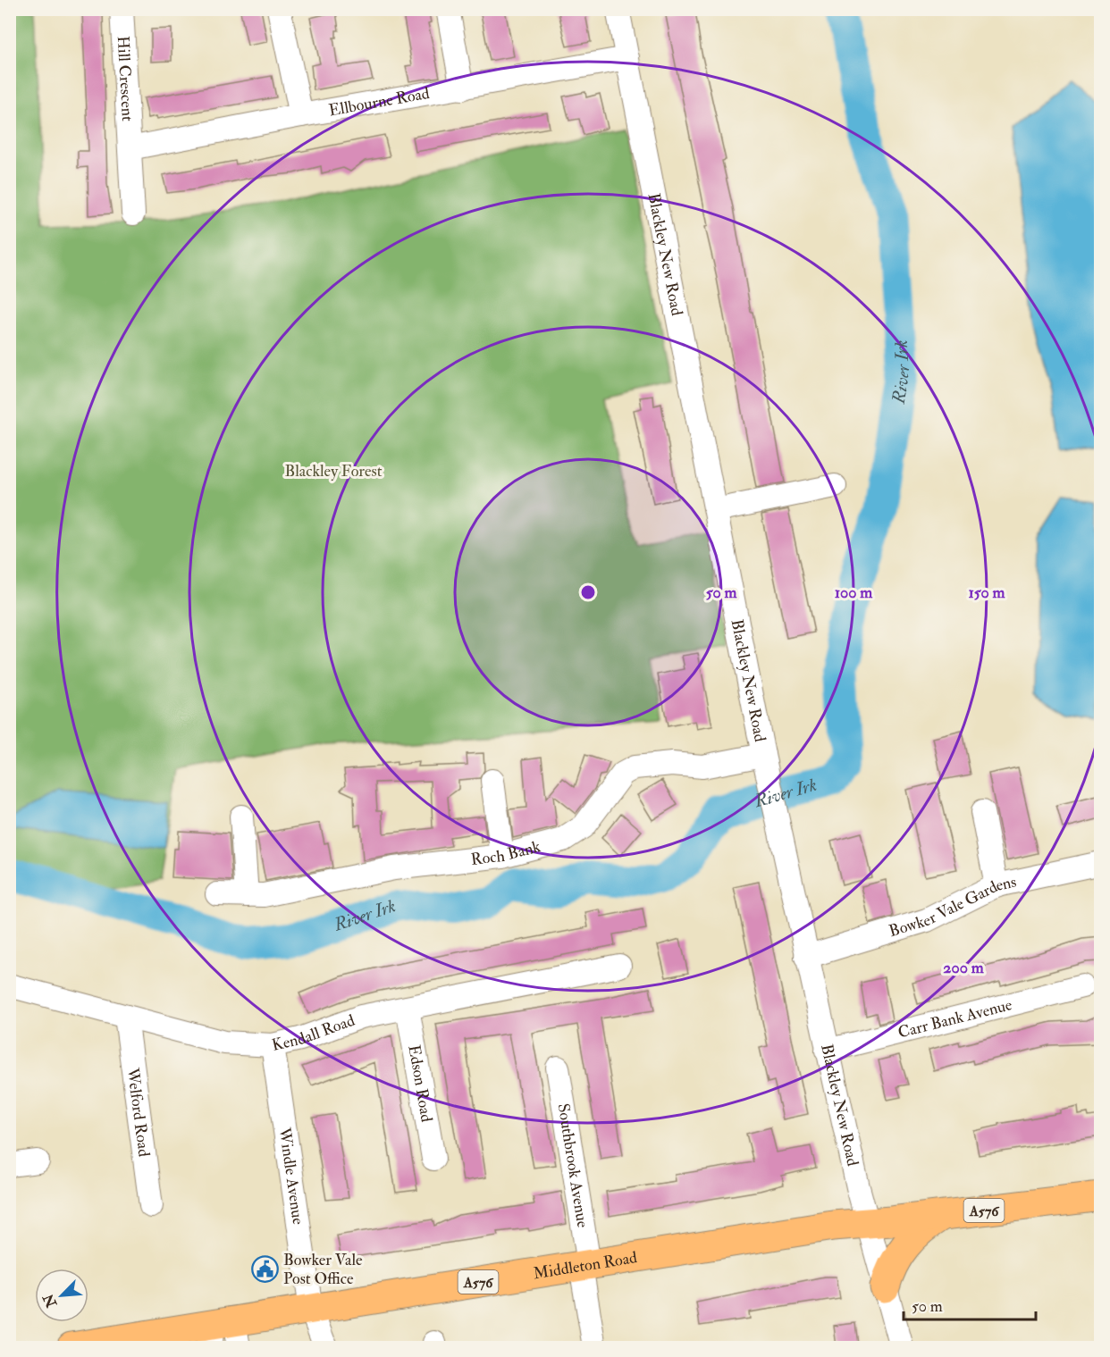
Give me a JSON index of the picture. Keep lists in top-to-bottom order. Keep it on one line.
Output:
{"streets":{"highway":["A576","Middleton Road"],"street":["Hill Crescent","Ellbourne Road","Blackley New Road","Roch Bank","Bowker Vale Gardens","Carr Bank Avenue","Kendall Road","Edson Road","Welford Road","Southbrook Avenue","Windle Avenue"]},"crossings":[["Hill Crescent","Ellbourne Road"],["Ellbourne Road","Blackley New Road"],["Blackley New Road","Roch Bank"],["Blackley New Road","Bowker Vale Gardens"],["Blackley New Road","Carr Bank Avenue"],["Blackley New Road","Middleton Road"],["Kendall Road","Edson Road"],["Kendall Road","Welford Road"],["Kendall Road","Windle Avenue"],["Southbrook Avenue","Middleton Road"],["Windle Avenue","Middleton Road"]],"water":["River Irk"],"parks":["Blackley Forest"],"places":{"public building":["Bowker Vale Post Office"]},"scale_bar":"50 m","north":"bottom left","rings":["50 m","100 m","150 m","200 m"]}
